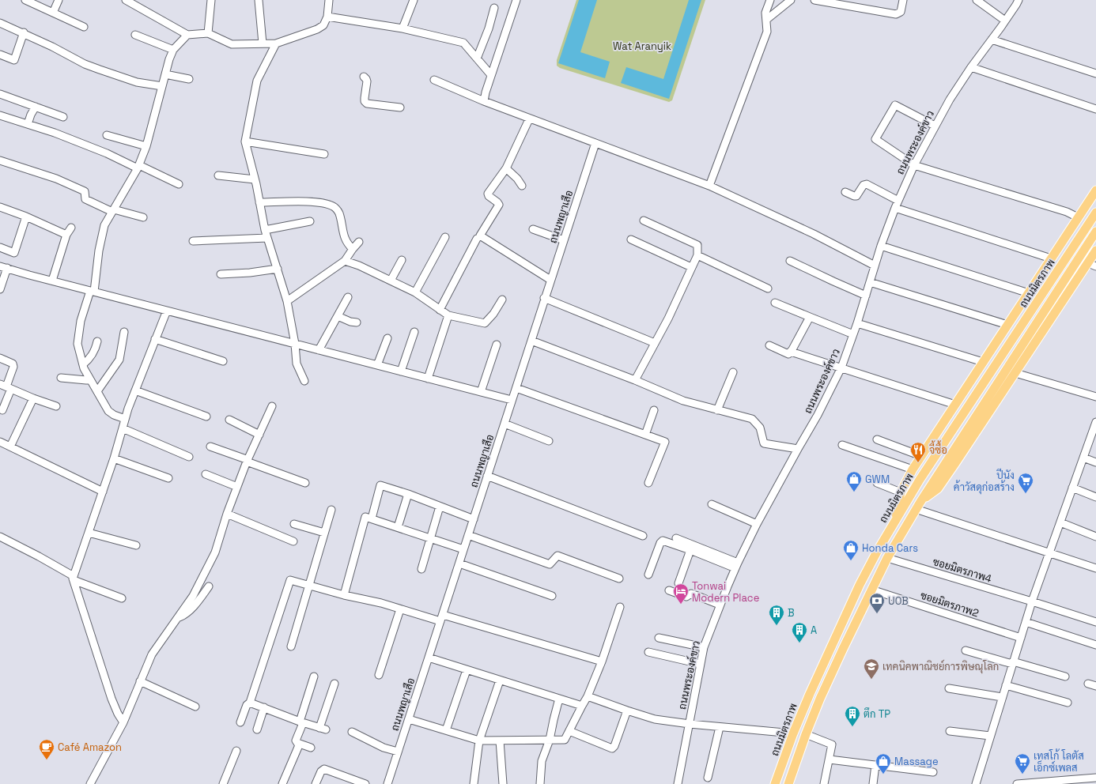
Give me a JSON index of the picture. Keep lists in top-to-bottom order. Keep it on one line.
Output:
{"streets":{"main road":["ถนนมิตรภาพ"],"street":["ถนนพระองค์ขาว","ถนนพญาเสือ","ซอยมิตรภาพ4","ซอยมิตรภาพ2"]},"crossings":[["ถนนมิตรภาพ","ซอยมิตรภาพ4"],["ถนนมิตรภาพ","ซอยมิตรภาพ2"]],"parks":["Wat Aranyik"],"places":{"restaurant":["จี้ซื้อ"],"shop":["GWM","Honda Cars","Massage"],"supermarket":["ปีนัง ค้าวัสดุก่อสร้าง","เทสโก้ โลตัส เอ็กซ์เพลส"],"hotel":["Tonwai Modern Place"],"bank":["UOB"],"building":["B","A","ตึก TP"],"school or university":["เทคนิคพาณิชย์การพิษณุโลก"],"cafe":["Café Amazon"]}}
